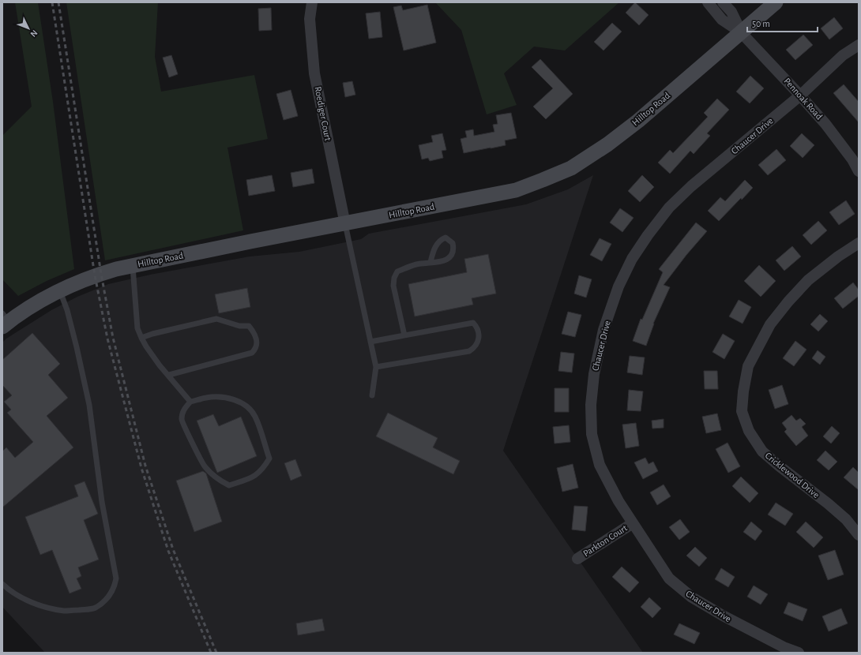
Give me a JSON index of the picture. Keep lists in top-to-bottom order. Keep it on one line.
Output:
{"streets":{"main road":["Hilltop Road"],"street":["Pennoak Road","Roediger Court","Chaucer Drive","Cricklewood Drive","Parkton Court"]},"crossings":[["Pennoak Road","Hilltop Road"],["Pennoak Road","Chaucer Drive"],["Hilltop Road","Roediger Court"],["Chaucer Drive","Parkton Court"]],"scale_bar":"50 m","north":"bottom right"}
